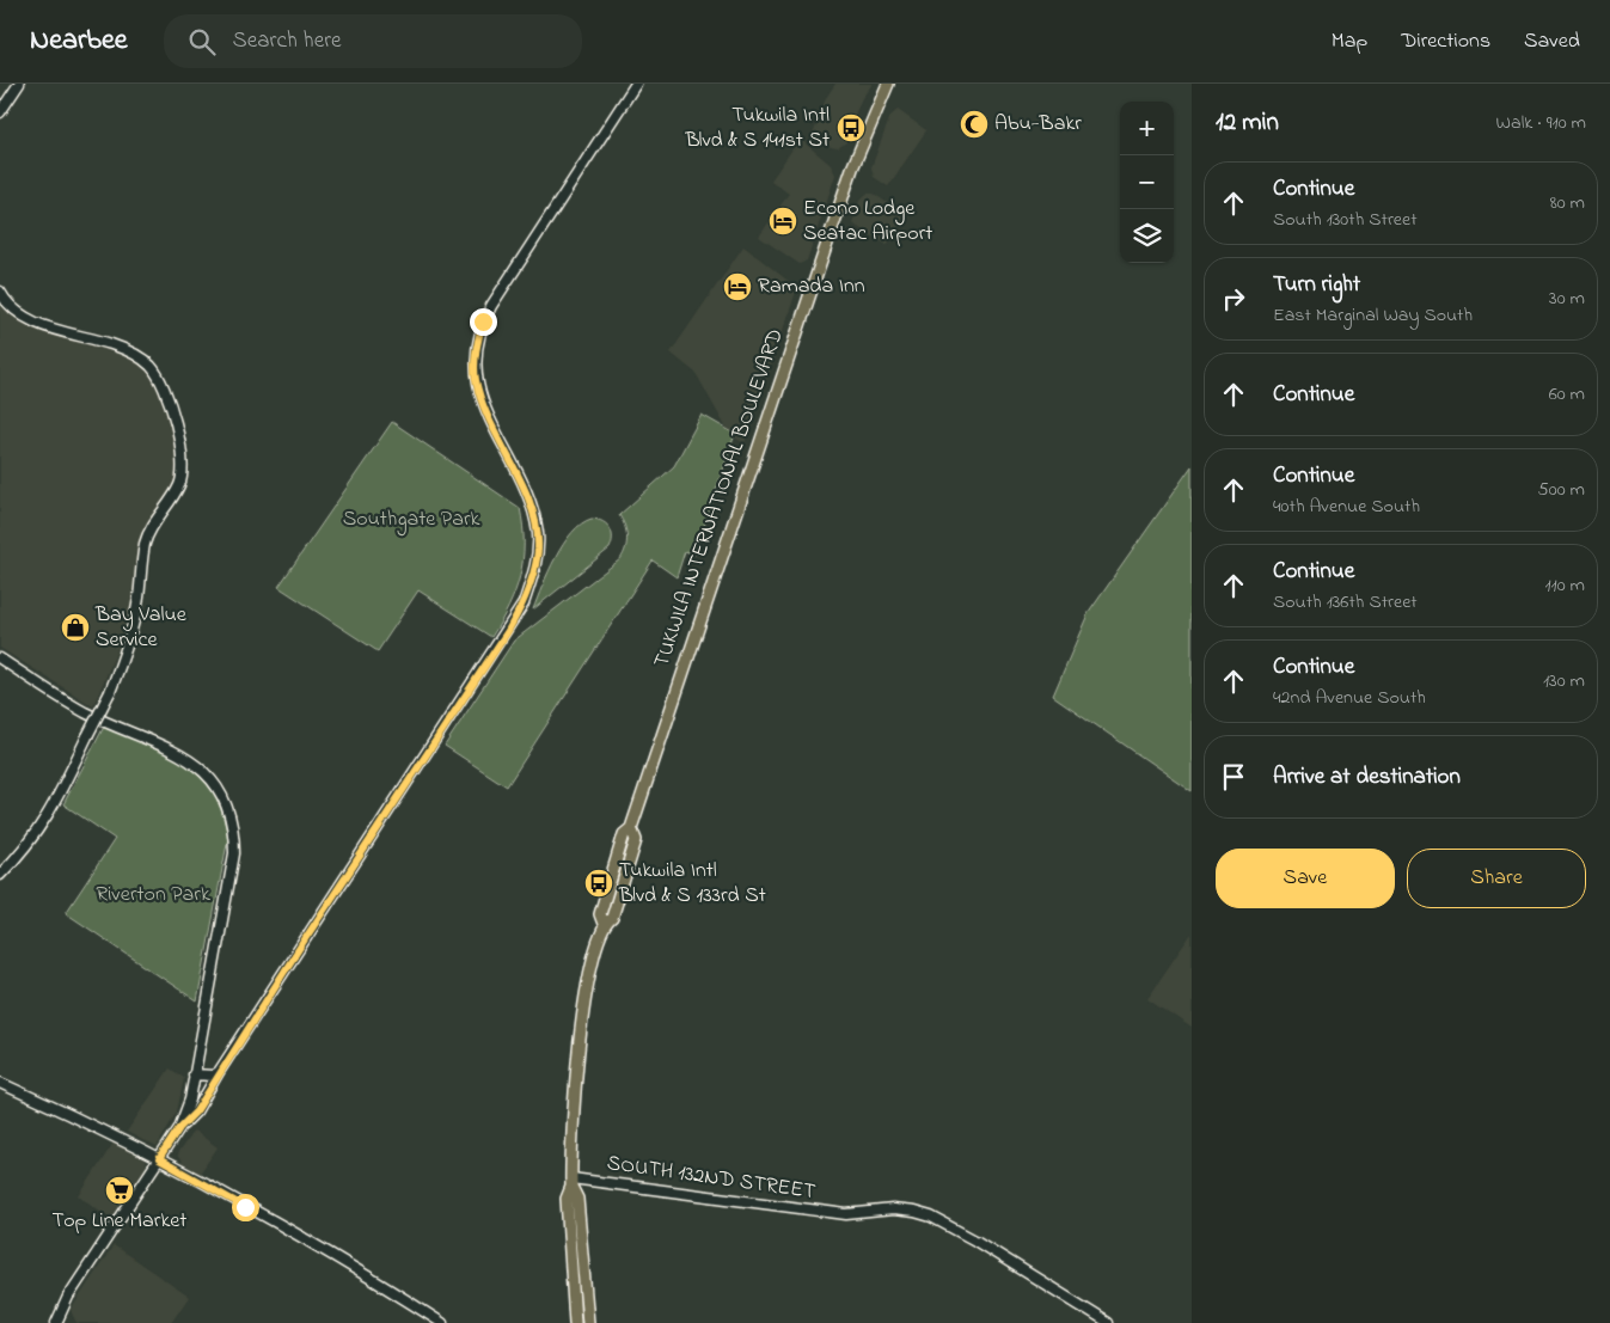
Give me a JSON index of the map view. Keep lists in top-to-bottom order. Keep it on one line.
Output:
{"streets":{"main road":["TUKWILA INTERNATIONAL BOULEVARD"],"street":["SOUTH 132ND STREET"]},"crossings":[["TUKWILA INTERNATIONAL BOULEVARD","SOUTH 132ND STREET"]],"parks":["Southgate Park","Riverton Park"],"places":{"mosque":["Abu-Bakr"],"bus stop":["Tukwila Intl Blvd & S 141st St","Tukwila Intl Blvd & S 133rd St"],"hotel":["Econo Lodge Seatac Airport","Ramada Inn"],"shop":["Bay Value Service"],"supermarket":["Top Line Market"]},"page":{"header":"Nearbee","search":"Search here","nav":["Map","Directions","Saved"],"heading":["12 min","Walk · 910 m"],"map_buttons":["+","−"],"list":[["Continue","South 130th Street","80 m"],["Turn right","East Marginal Way South","30 m"],["Continue","60 m"],["Continue","40th Avenue South","500 m"],["Continue","South 136th Street","110 m"],["Continue","42nd Avenue South","130 m"],"Arrive at destination"],"buttons":["Save","Share"]}}
